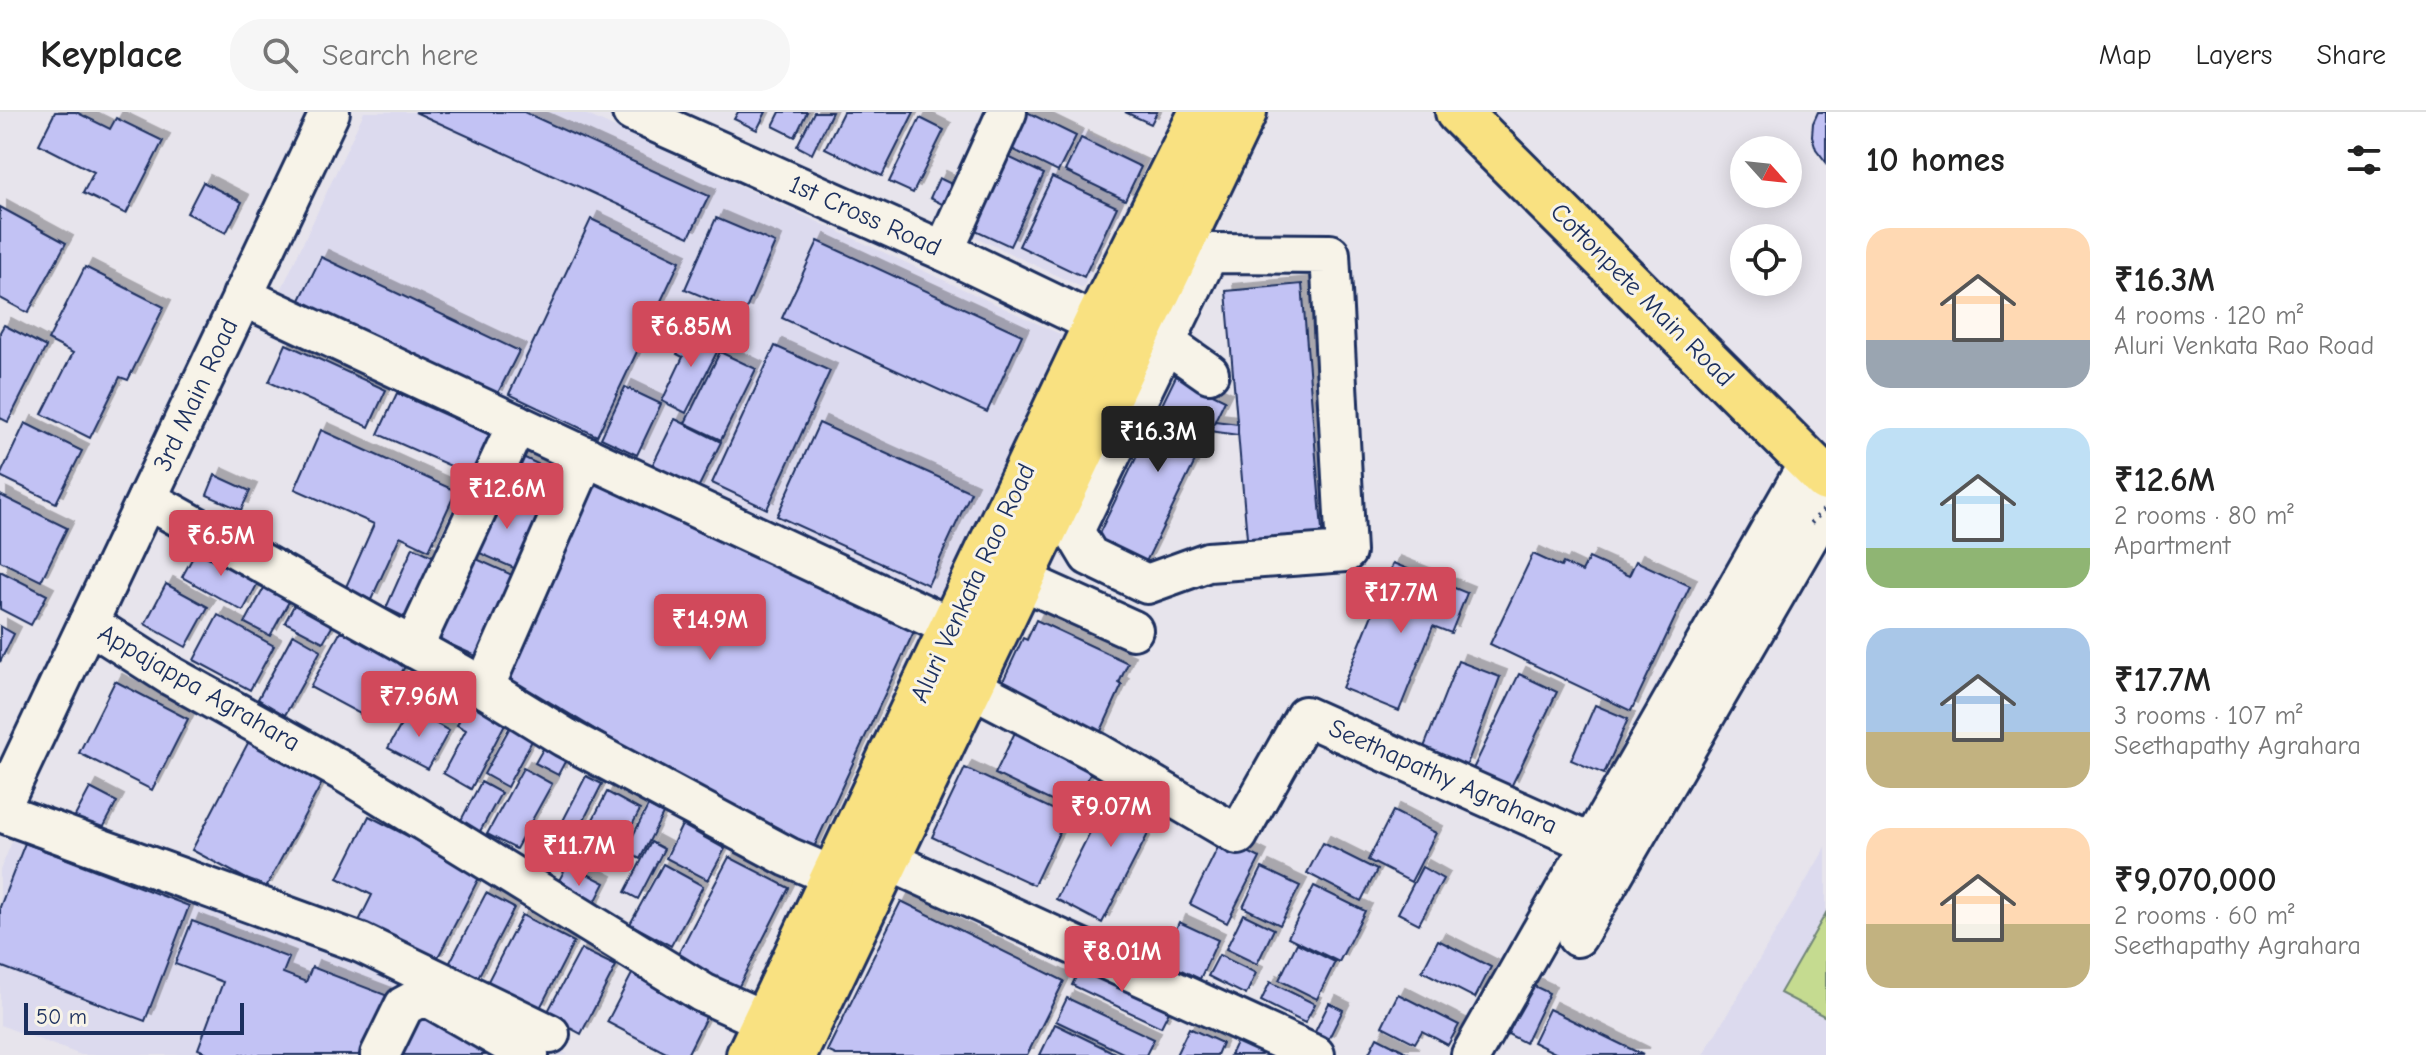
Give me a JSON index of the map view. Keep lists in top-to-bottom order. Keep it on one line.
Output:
{"streets":{"main road":["Cottonpete Main Road","Aluri Venkata Rao Road"],"street":["1st Cross Road","3rd Main Road","Appajappa Agrahara","Seethapathy Agrahara"]},"crossings":[["1st Cross Road","Aluri Venkata Rao Road"],["3rd Main Road","Appajappa Agrahara"],["Aluri Venkata Rao Road","Appajappa Agrahara"],["Aluri Venkata Rao Road","Seethapathy Agrahara"]],"scale_bar":"50 m","north":"bottom right","page":{"header":"Keyplace","search":"Search here","nav":["Map","Layers","Share"],"heading":"10 homes","list":[{"name":"₹16.3M","note":"4 rooms · 120 m² · Aluri Venkata Rao Road"},{"name":"₹12.6M","note":"2 rooms · 80 m² · Apartment"},{"name":"₹17.7M","note":"3 rooms · 107 m² · Seethapathy Agrahara"},{"name":"₹9,070,000","note":"2 rooms · 60 m² · Seethapathy Agrahara"}],"price":["₹6.85M","₹16.3M","₹12.6M","₹6.5M","₹17.7M","₹14.9M","₹7.96M","₹9.07M","₹11.7M","₹8.01M"],"scale":"50 m"}}
